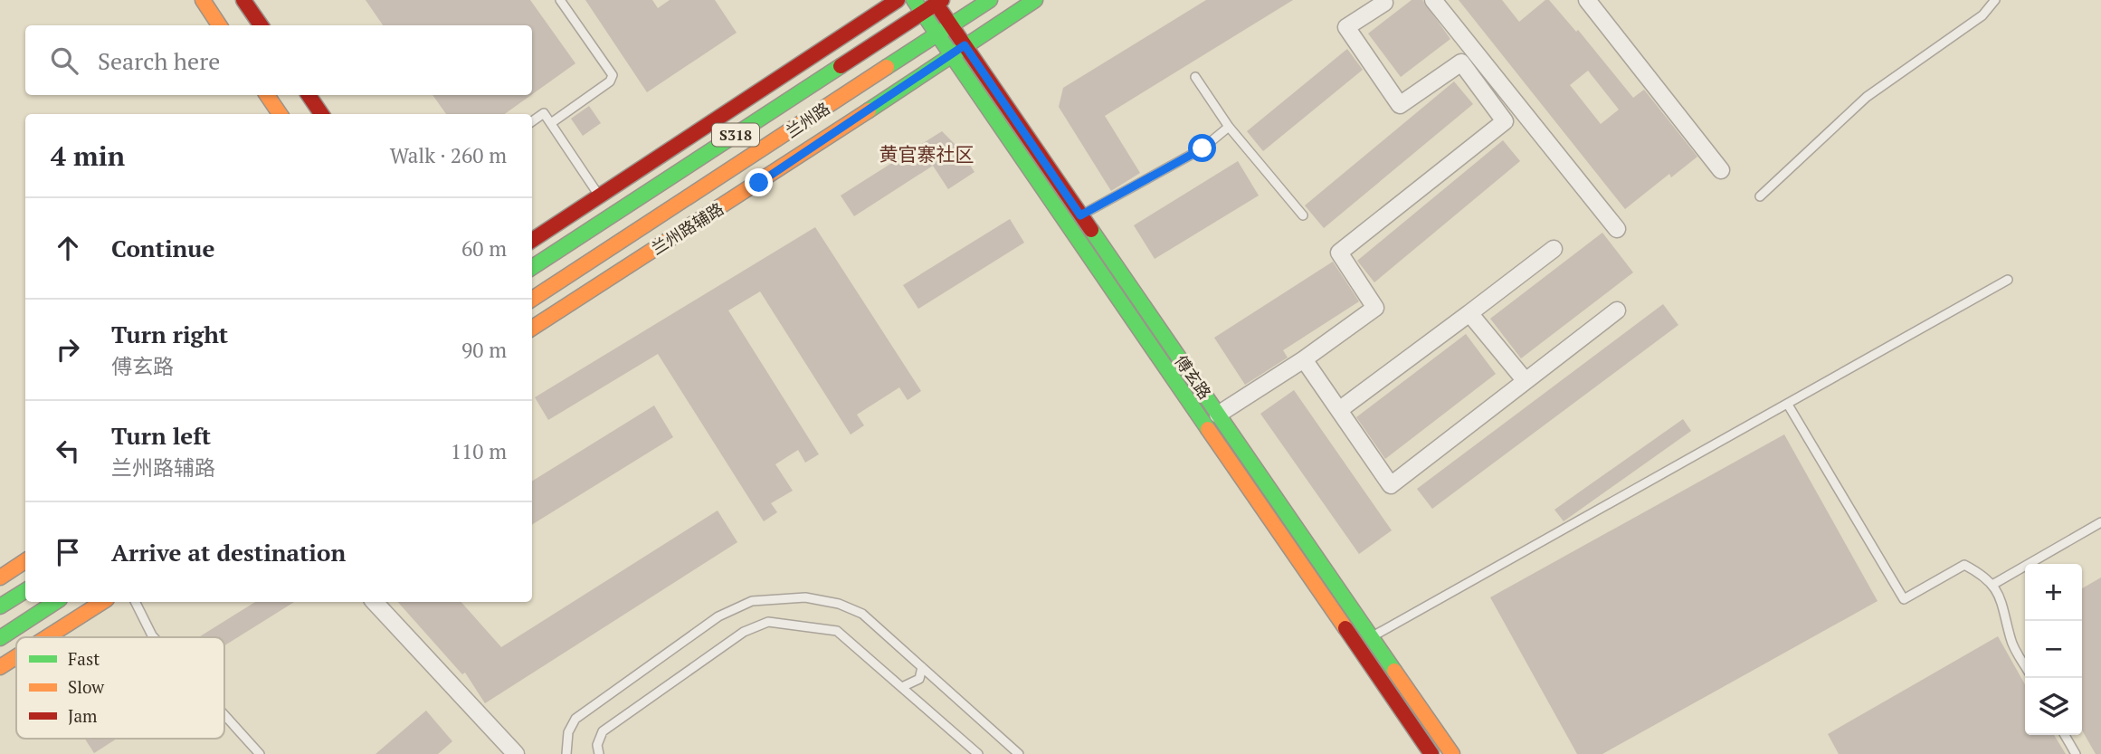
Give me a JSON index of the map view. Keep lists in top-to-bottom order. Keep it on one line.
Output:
{"streets":{"street":["兰州路","S318","兰州路辅路","傅玄路"]},"crossings":[["兰州路","傅玄路"],["兰州路辅路","傅玄路"]],"districts":["黄官寨社区"],"legend":["Fast","Slow","Jam"],"page":{"search":"Search here","heading":["4 min","Walk · 260 m"],"list":[["Continue","60 m"],["Turn right","傅玄路","90 m"],["Turn left","兰州路辅路","110 m"],"Arrive at destination"],"map_buttons":["+","−"]}}
